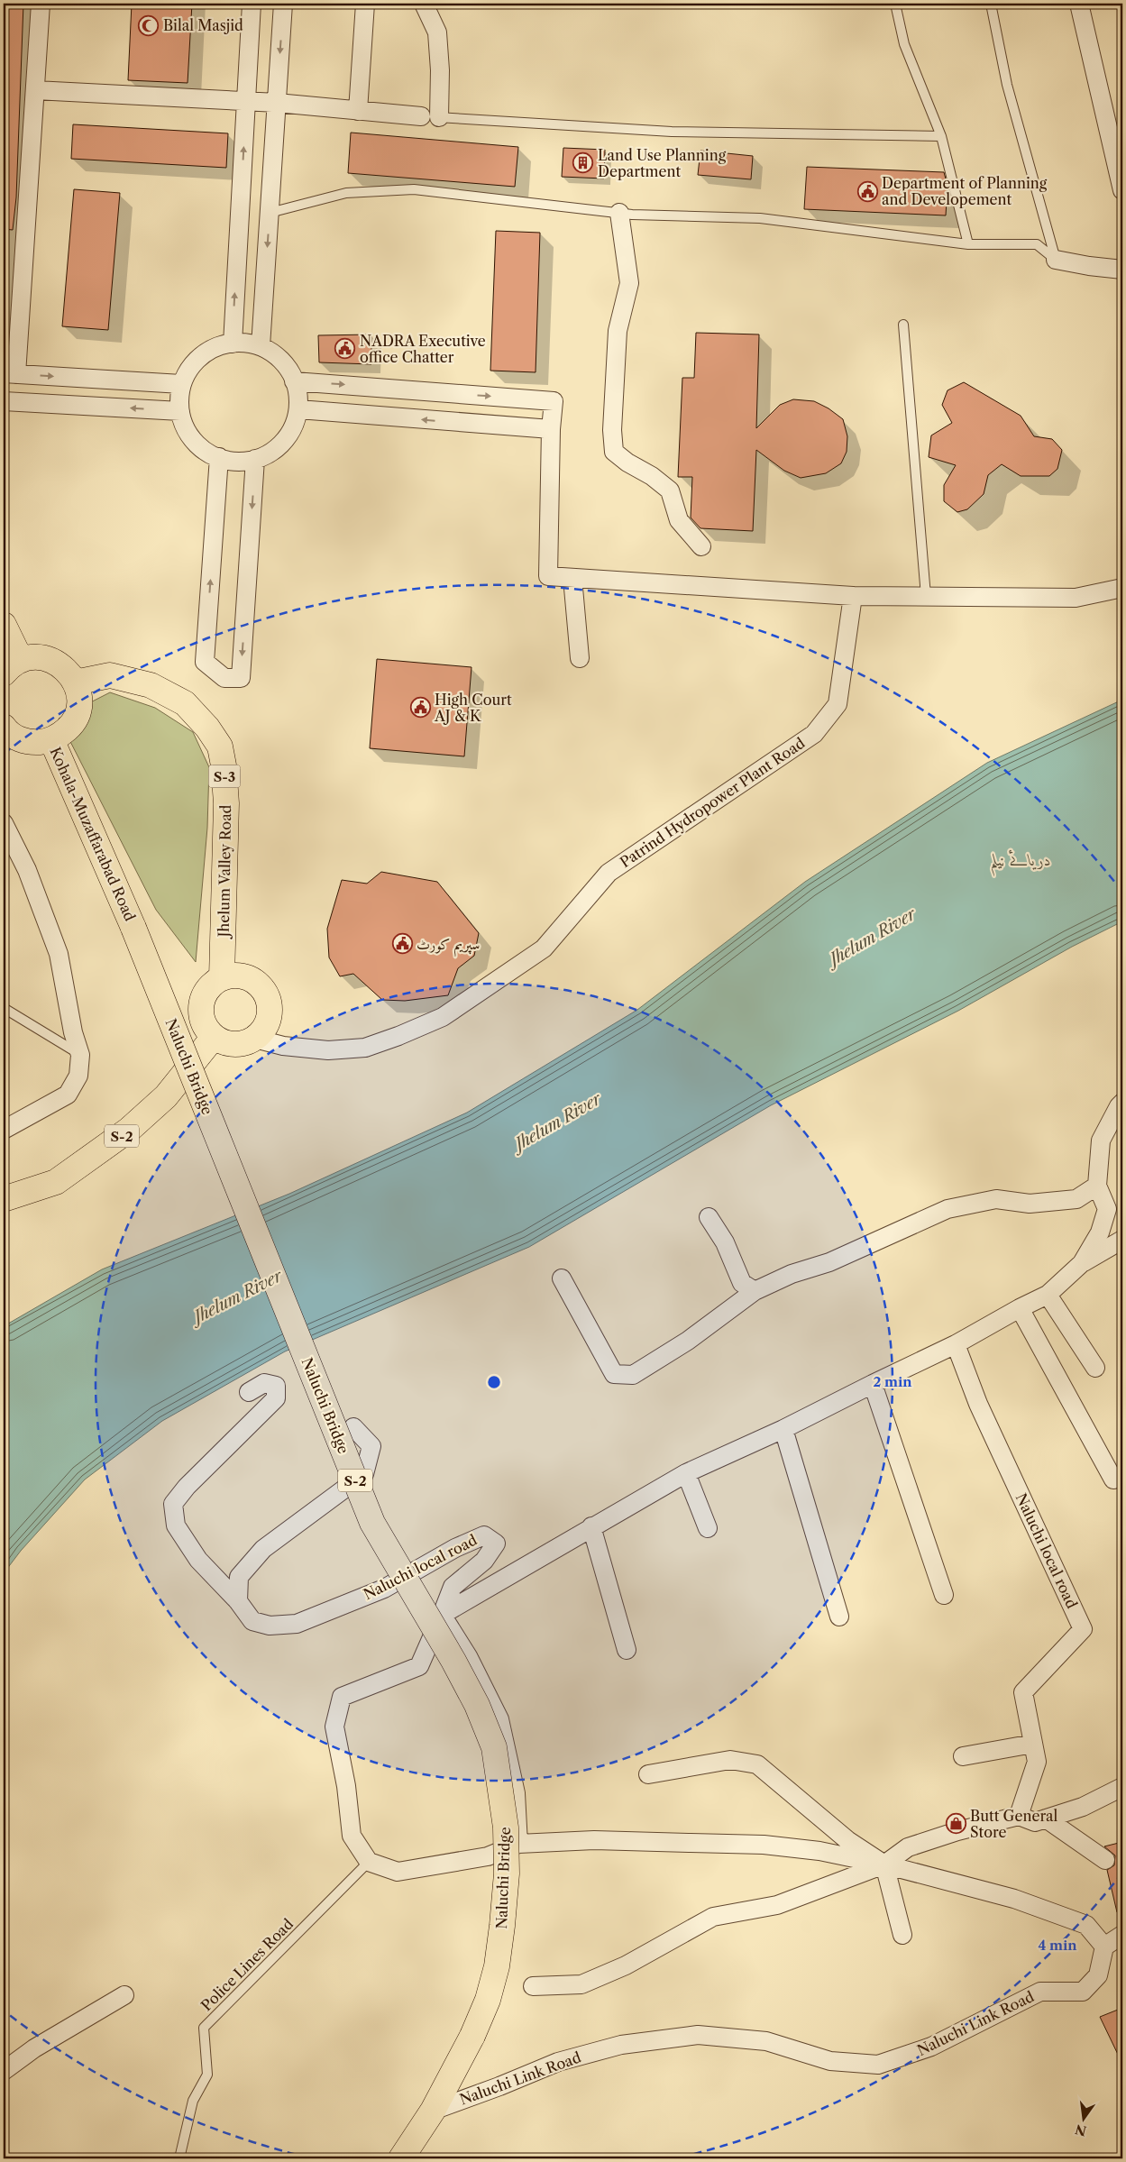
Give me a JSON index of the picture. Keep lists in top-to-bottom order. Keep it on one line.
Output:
{"streets":{"highway":["S-3","Kohala-Muzaffarabad Road","Jhelum Valley Road","Naluchi Bridge","S-2"],"street":["Patrind Hydropower Plant Road","Naluchi local road","Naluchi Link Road"],"lane":["Police Lines Road"]},"crossings":[["Patrind Hydropower Plant Road","Jhelum Valley Road"],["Patrind Hydropower Plant Road","S-2"],["Kohala-Muzaffarabad Road","Naluchi Bridge"],["Jhelum Valley Road","S-2"],["Naluchi Bridge","Naluchi Link Road"]],"water":["دریائے نیلم","Jhelum River"],"places":{"mosque":["Bilal Masjid"],"building":["Land Use Planning Department"],"public building":["Department of Planning and Developement","NADRA Executive office Chatter","High Court AJ & K","سپریم کورٹ"],"shop":["Butt General Store"]},"north":"bottom","rings":["2 min","4 min"]}
